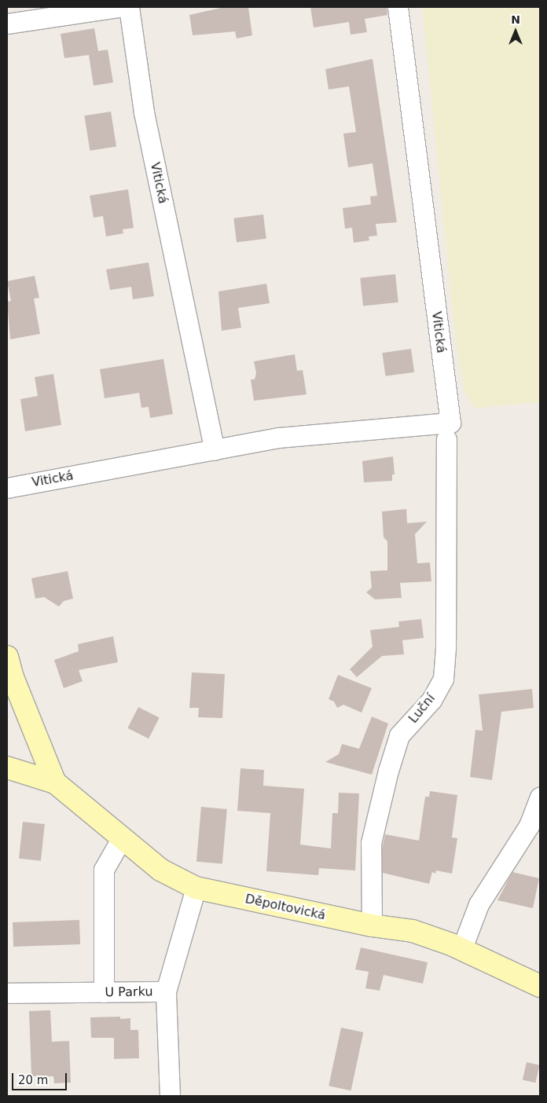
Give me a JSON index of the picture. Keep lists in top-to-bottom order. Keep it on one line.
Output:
{"streets":{"street":["Vitická","Luční","Děpoltovická","U Parku"]},"crossings":[["Luční","Děpoltovická"],["Děpoltovická","U Parku"]],"scale_bar":"20 m","north":"top"}
